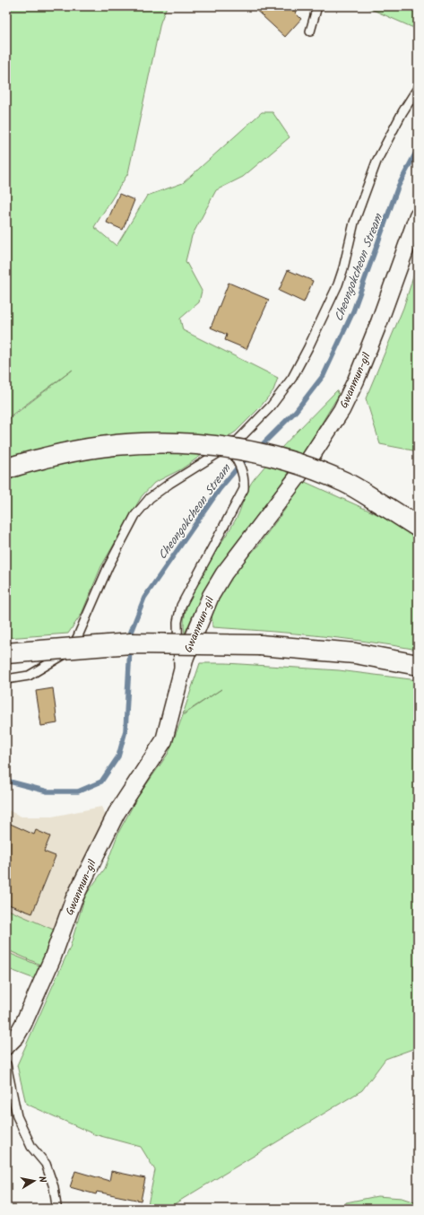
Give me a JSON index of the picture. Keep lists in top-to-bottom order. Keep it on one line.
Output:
{"streets":{"street":["Gwanmun-gil"]},"water":["Cheongokcheon Stream"],"north":"right"}
